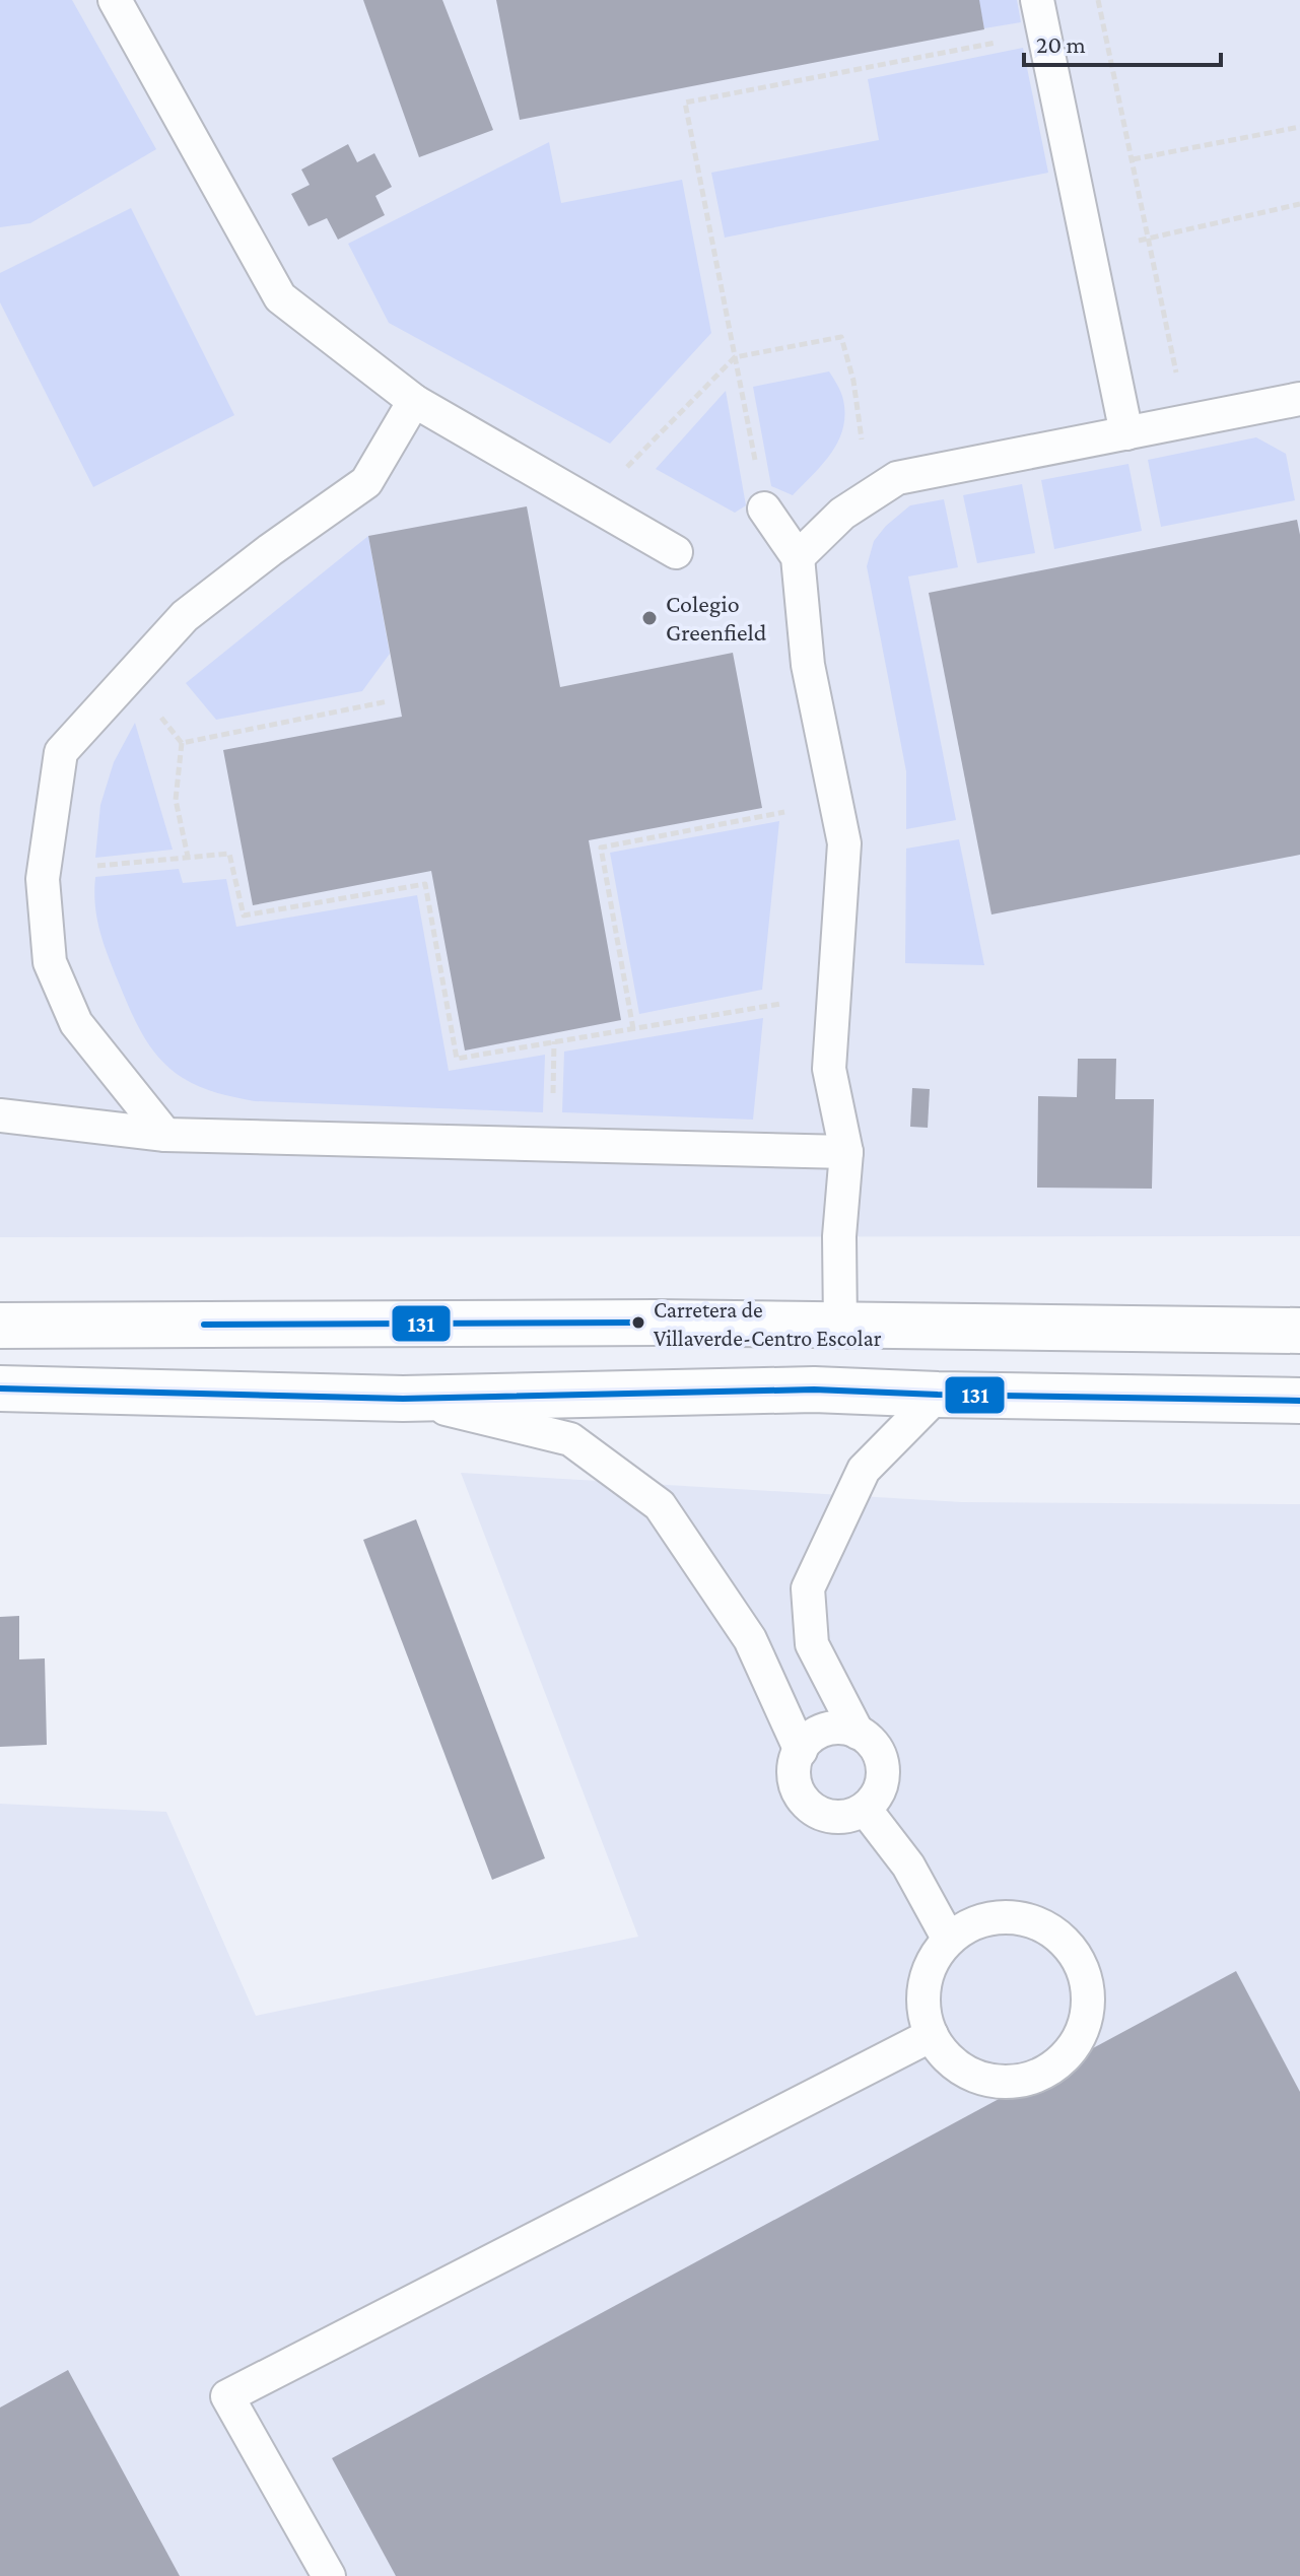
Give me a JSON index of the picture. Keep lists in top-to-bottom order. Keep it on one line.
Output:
{"places":["Colegio Greenfield","Carretera de Villaverde-Centro Escolar"],"lines":["transit line 131"],"scale_bar":"20 m"}
